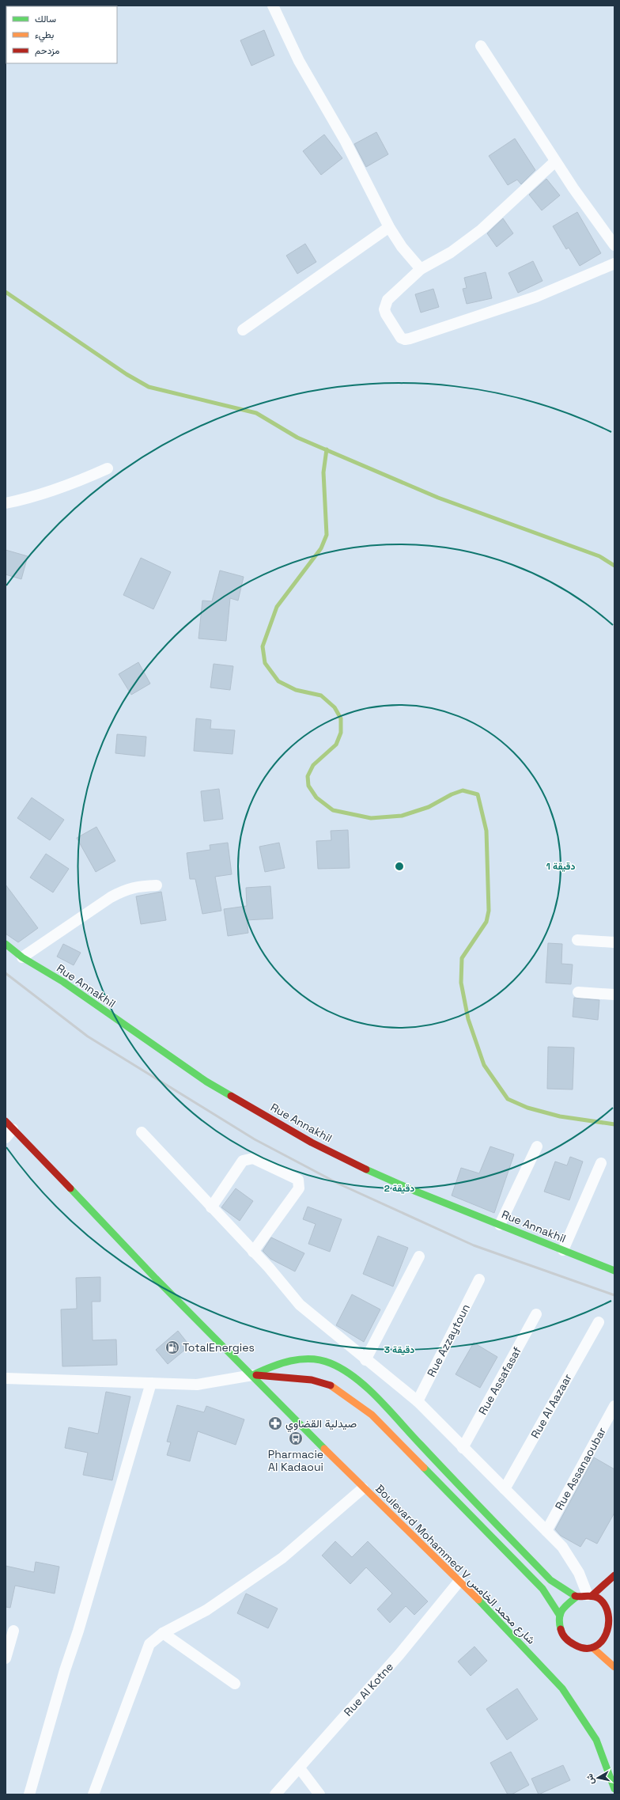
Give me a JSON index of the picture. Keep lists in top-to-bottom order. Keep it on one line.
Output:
{"streets":{"main road":["Rue Annakhil","Boulevard Mohammed V شارع محمد الخامس"],"street":["Rue Azzaytoun","Rue Assafasaf","Rue Al Aazaar","Rue Assanaoubar","Rue Al Kotne"]},"crossings":[["Boulevard Mohammed V شارع محمد الخامس","Rue Al Kotne"]],"places":{"fuel station":["TotalEnergies"],"pharmacy":["صيدلية القضاوي"],"bus stop":["Pharmacie Al Kadaoui"]},"legend":["سالك","بطيء","مزدحم"],"north":"left","rings":["1 دقيقة","2 دقيقة","3 دقيقة"]}
